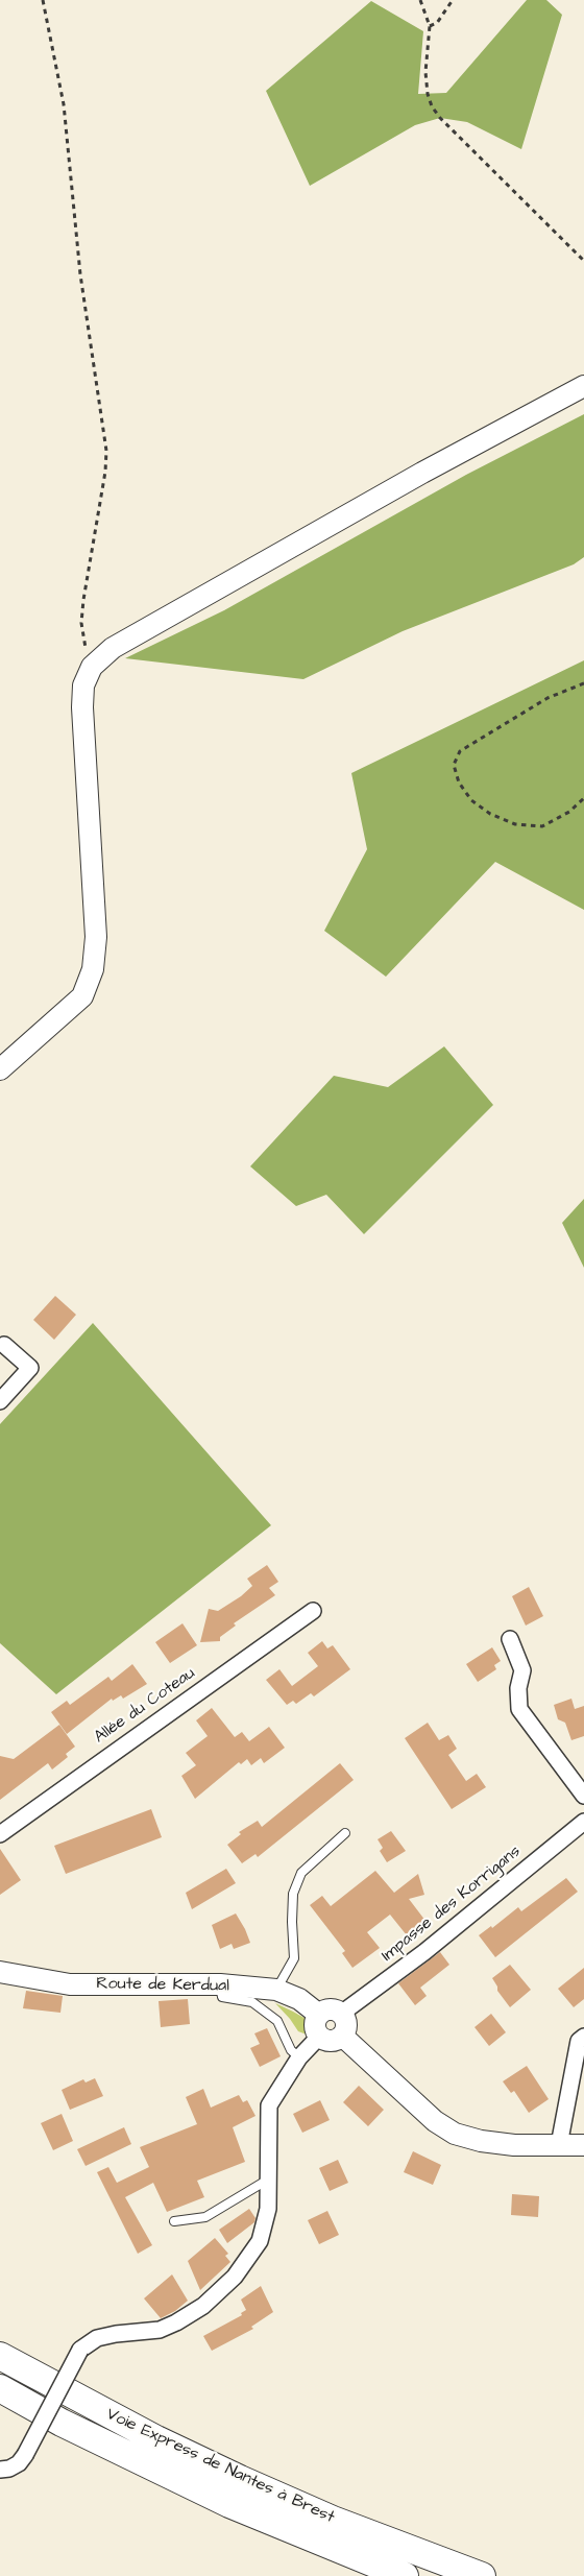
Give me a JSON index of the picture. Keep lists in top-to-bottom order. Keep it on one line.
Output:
{"streets":{"highway":["Voie Express de Nantes à Brest"],"street":["Allée du Coteau","Impasse des Korrigans","Route de Kerdual"]},"crossings":[["Impasse des Korrigans","Route de Kerdual"]]}
